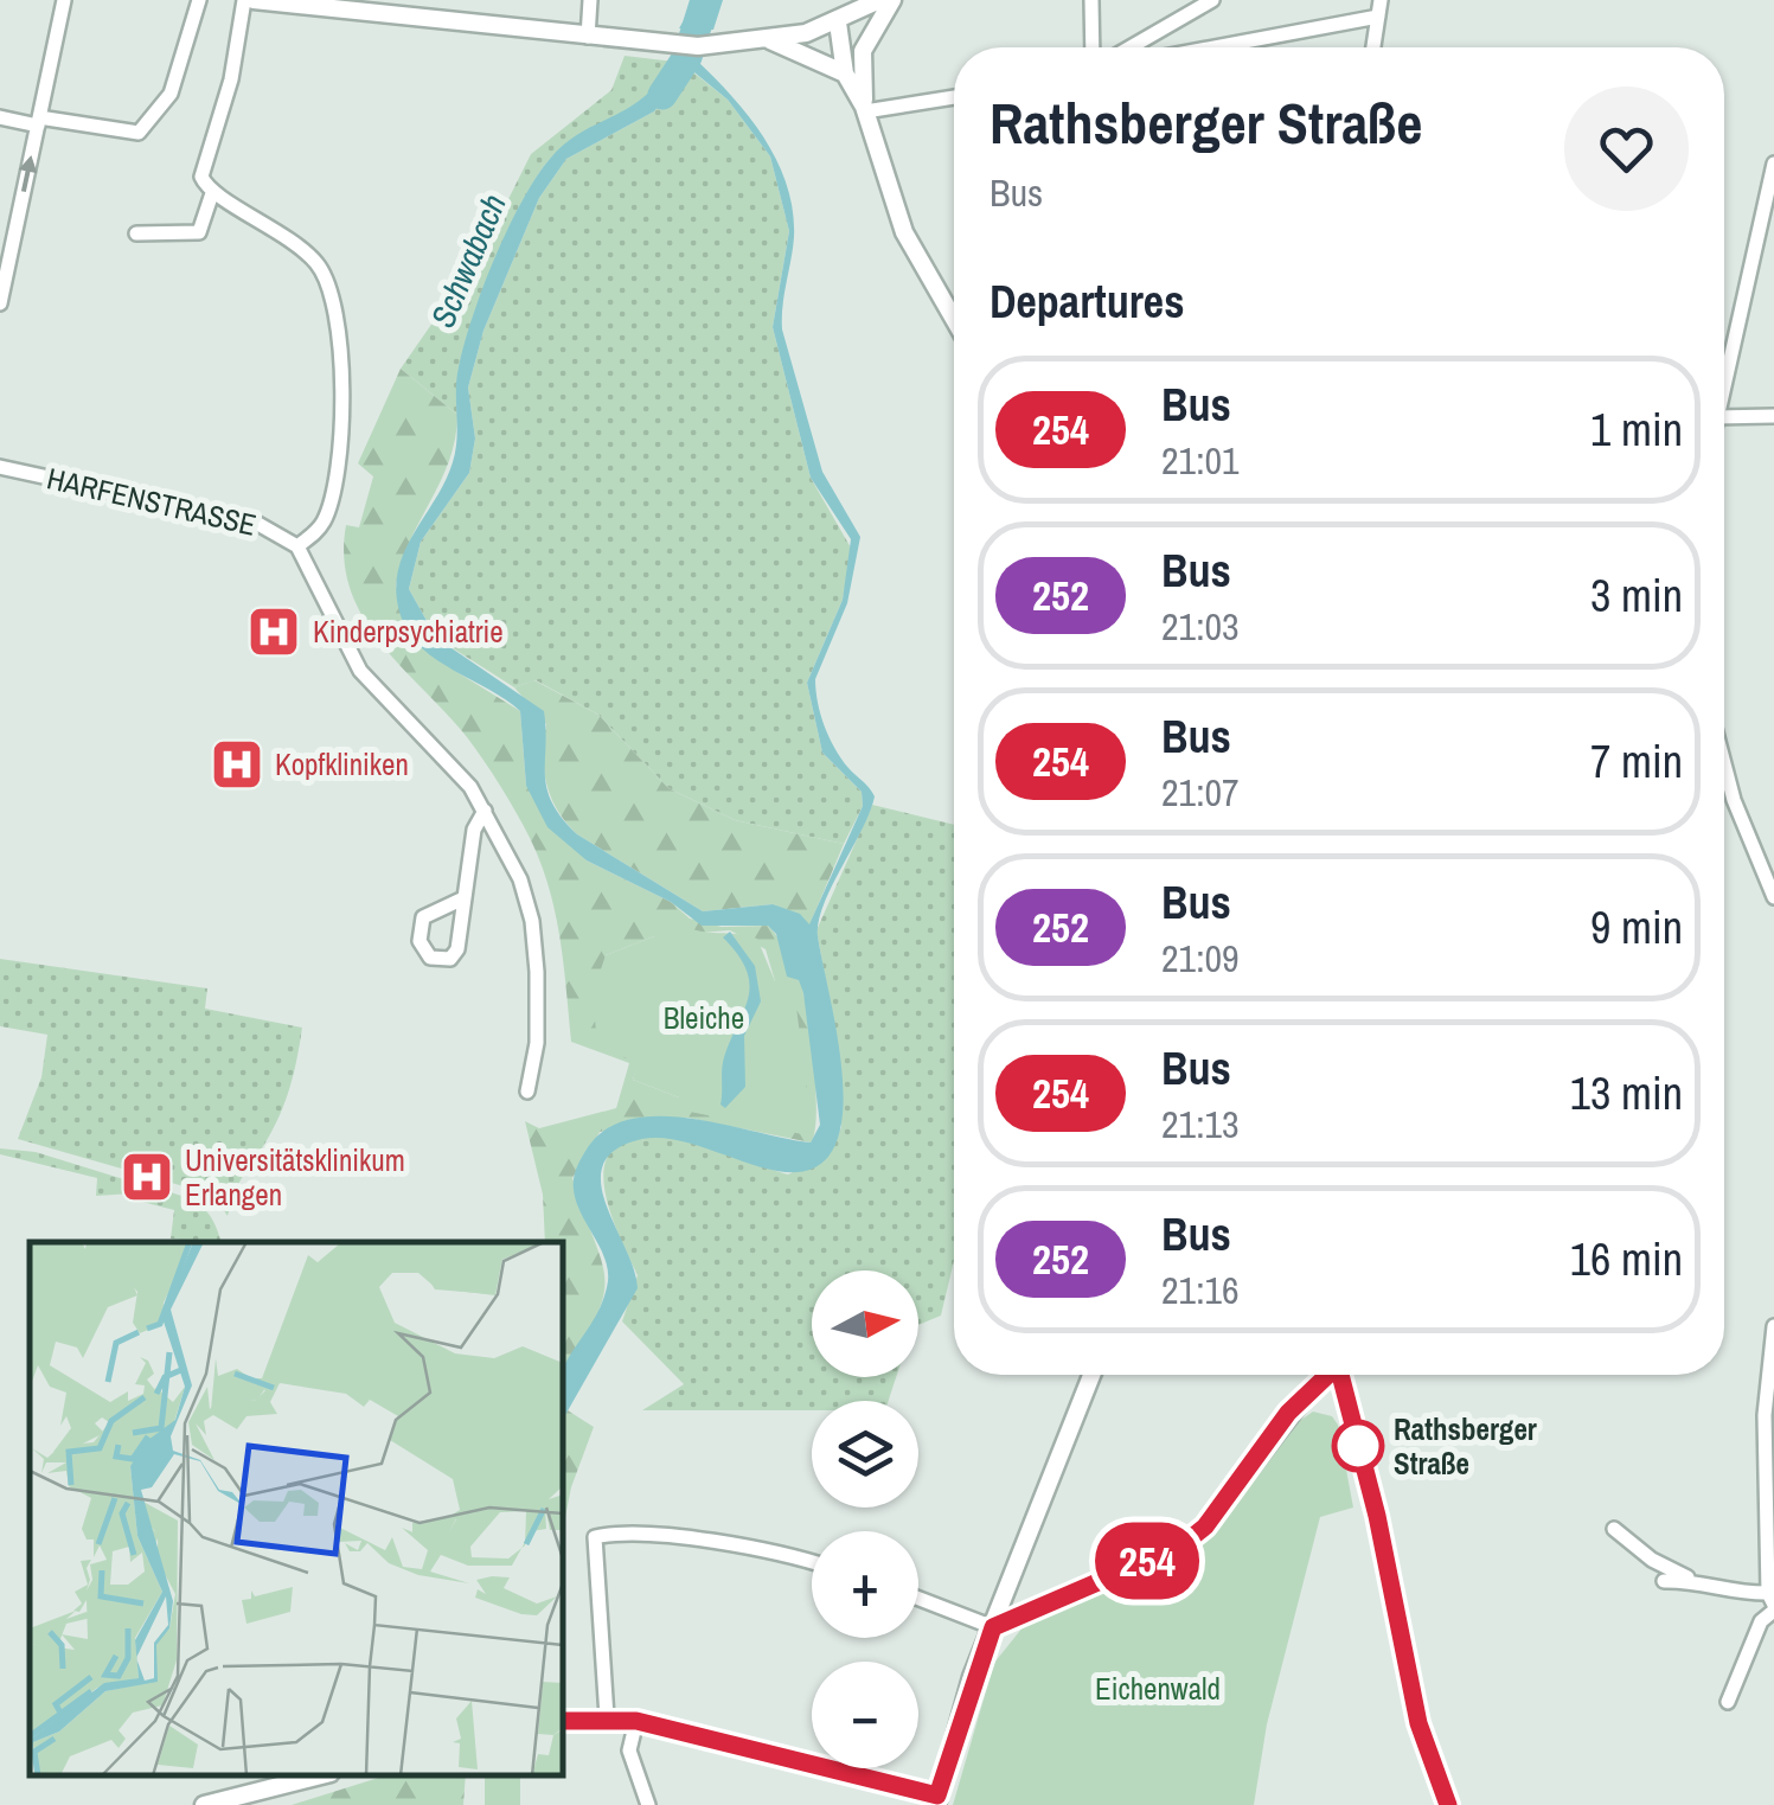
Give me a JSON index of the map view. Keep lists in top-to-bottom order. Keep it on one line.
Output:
{"streets":{"street":["HARFENSTRASSE"]},"water":["Schwabach"],"parks":["Bleiche","Eichenwald"],"places":{"hospital":["Kinderpsychiatrie","Kopfkliniken","Universitätsklinikum Erlangen"],"other":["Rathsberger Straße"]},"lines":["bus line 254"],"north":"right","page":{"on_map":"254","heading":[["Rathsberger Straße","Bus"],"Departures"],"list":[{"mark":"254","name":"Bus","note":"21:01","value":"1 min"},{"mark":"252","name":"Bus","note":"21:03","value":"3 min"},{"mark":"254","name":"Bus","note":"21:07","value":"7 min"},{"mark":"252","name":"Bus","note":"21:09","value":"9 min"},{"mark":"254","name":"Bus","note":"21:13","value":"13 min"},{"mark":"252","name":"Bus","note":"21:16","value":"16 min"}],"map_buttons":["+","−"]}}
